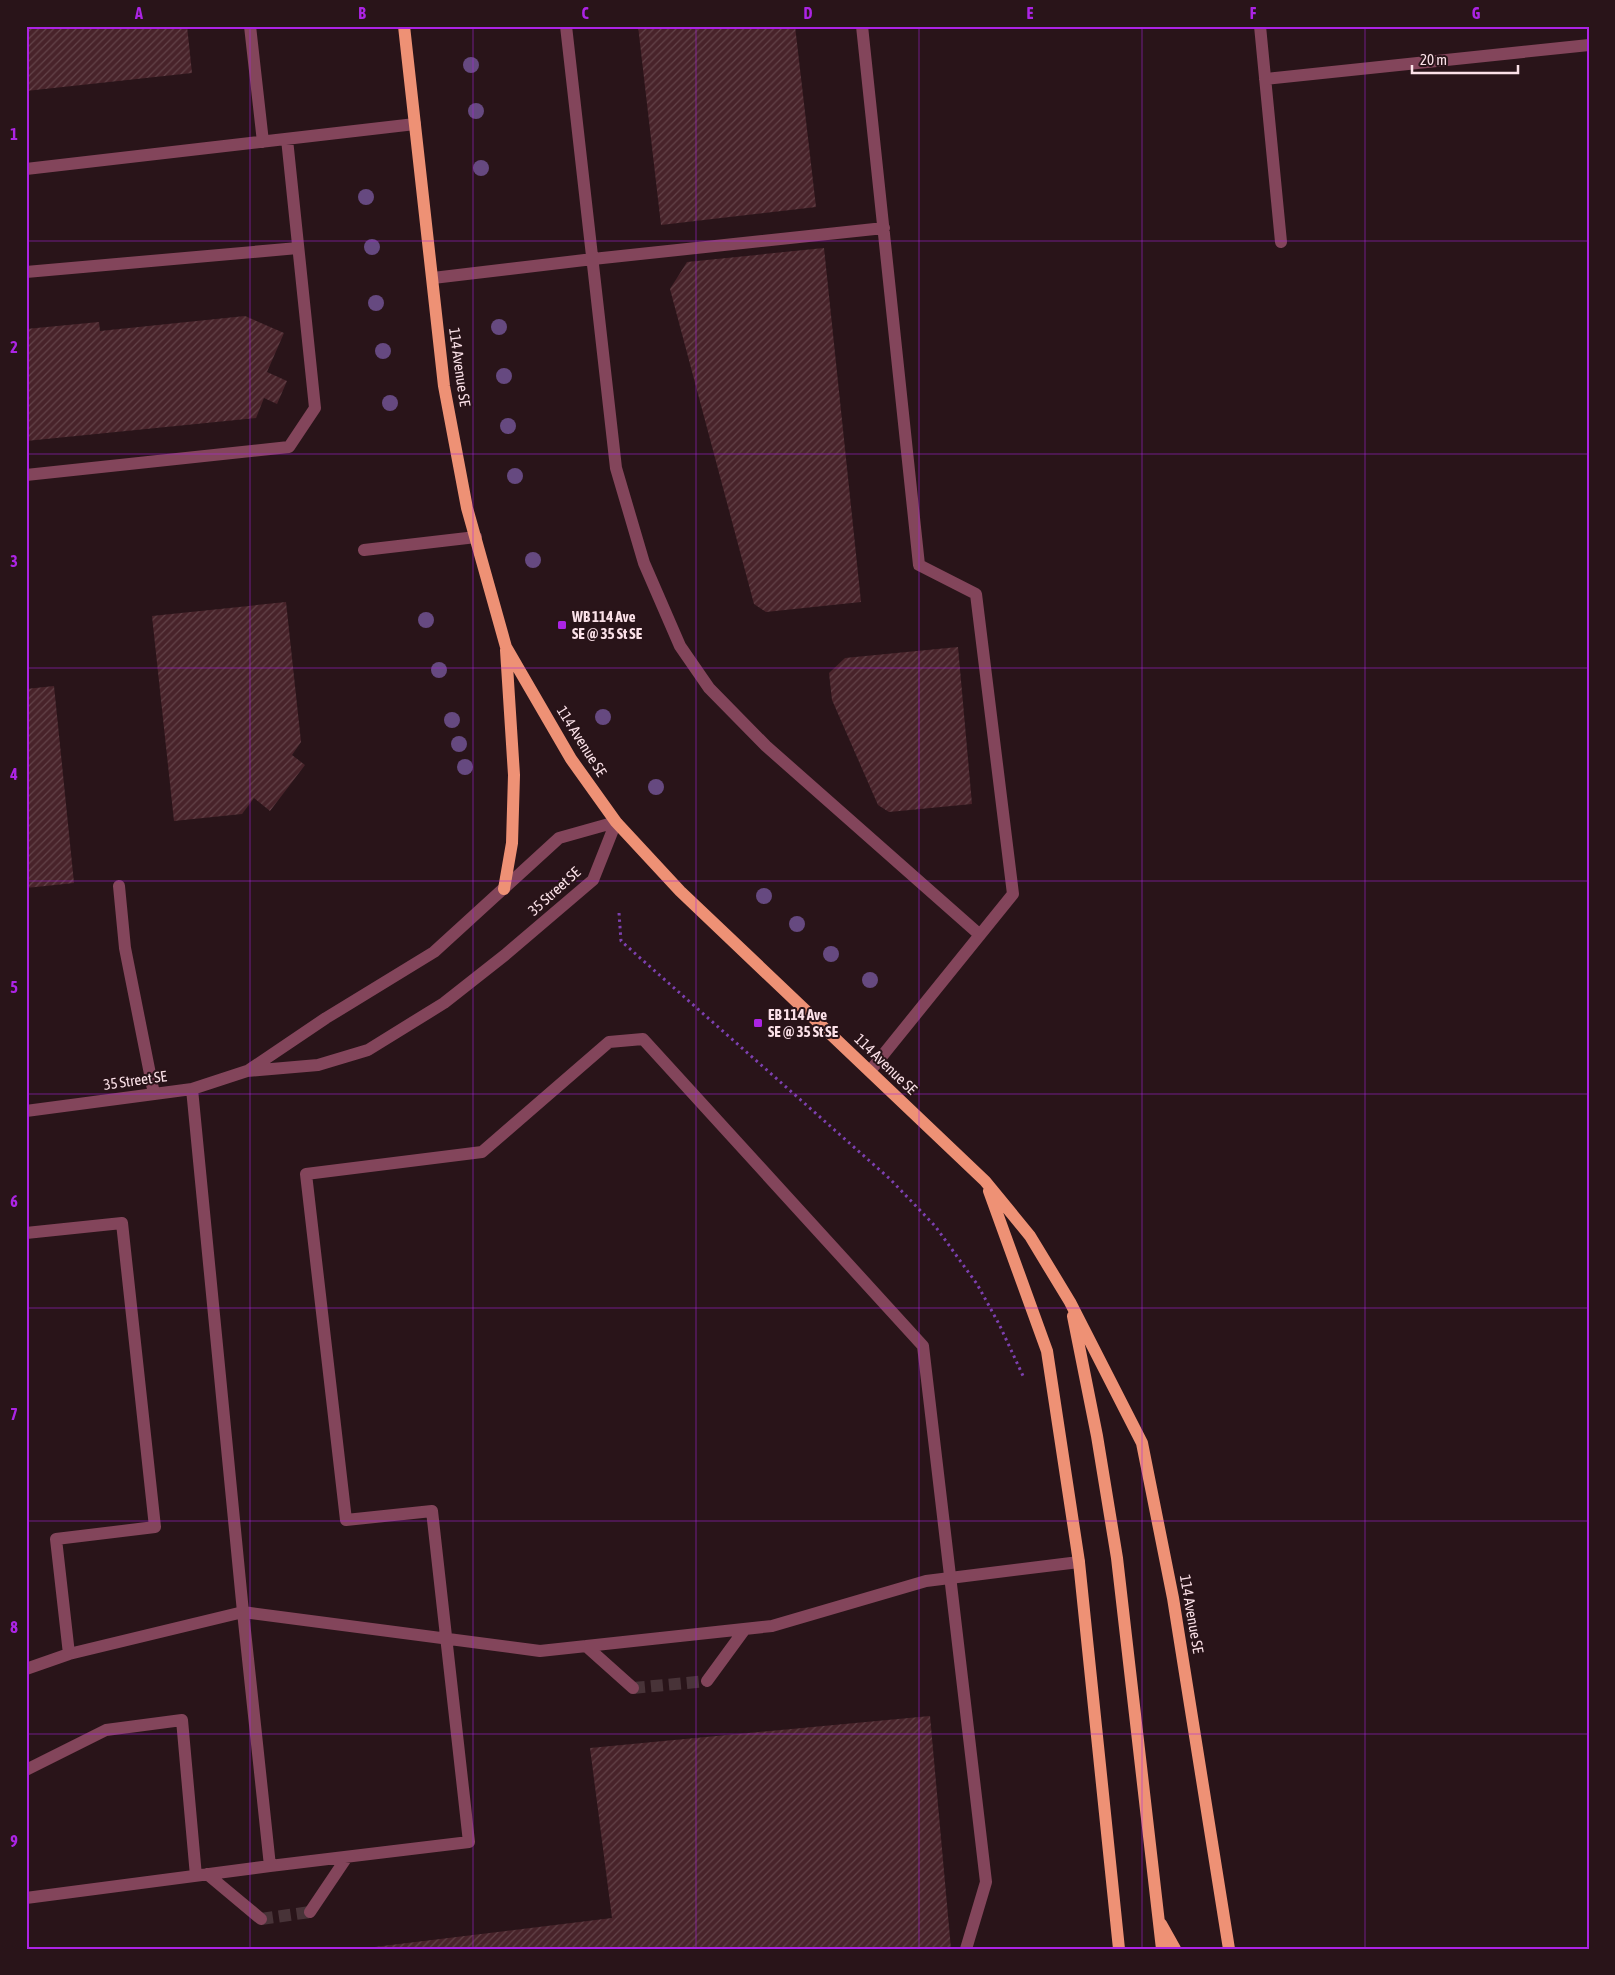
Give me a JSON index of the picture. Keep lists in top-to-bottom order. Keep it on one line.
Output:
{"streets":{"main road":["114 Avenue SE"],"street":["35 Street SE"]},"crossings":[["114 Avenue SE","35 Street SE"]],"places":{"transit":["WB 114 Ave SE @ 35 St SE","EB 114 Ave SE @ 35 St SE"]},"scale_bar":"20 m","grid":{"columns":["A","B","C","D","E","F","G"],"rows":["1","2","3","4","5","6","7","8","9"]}}
